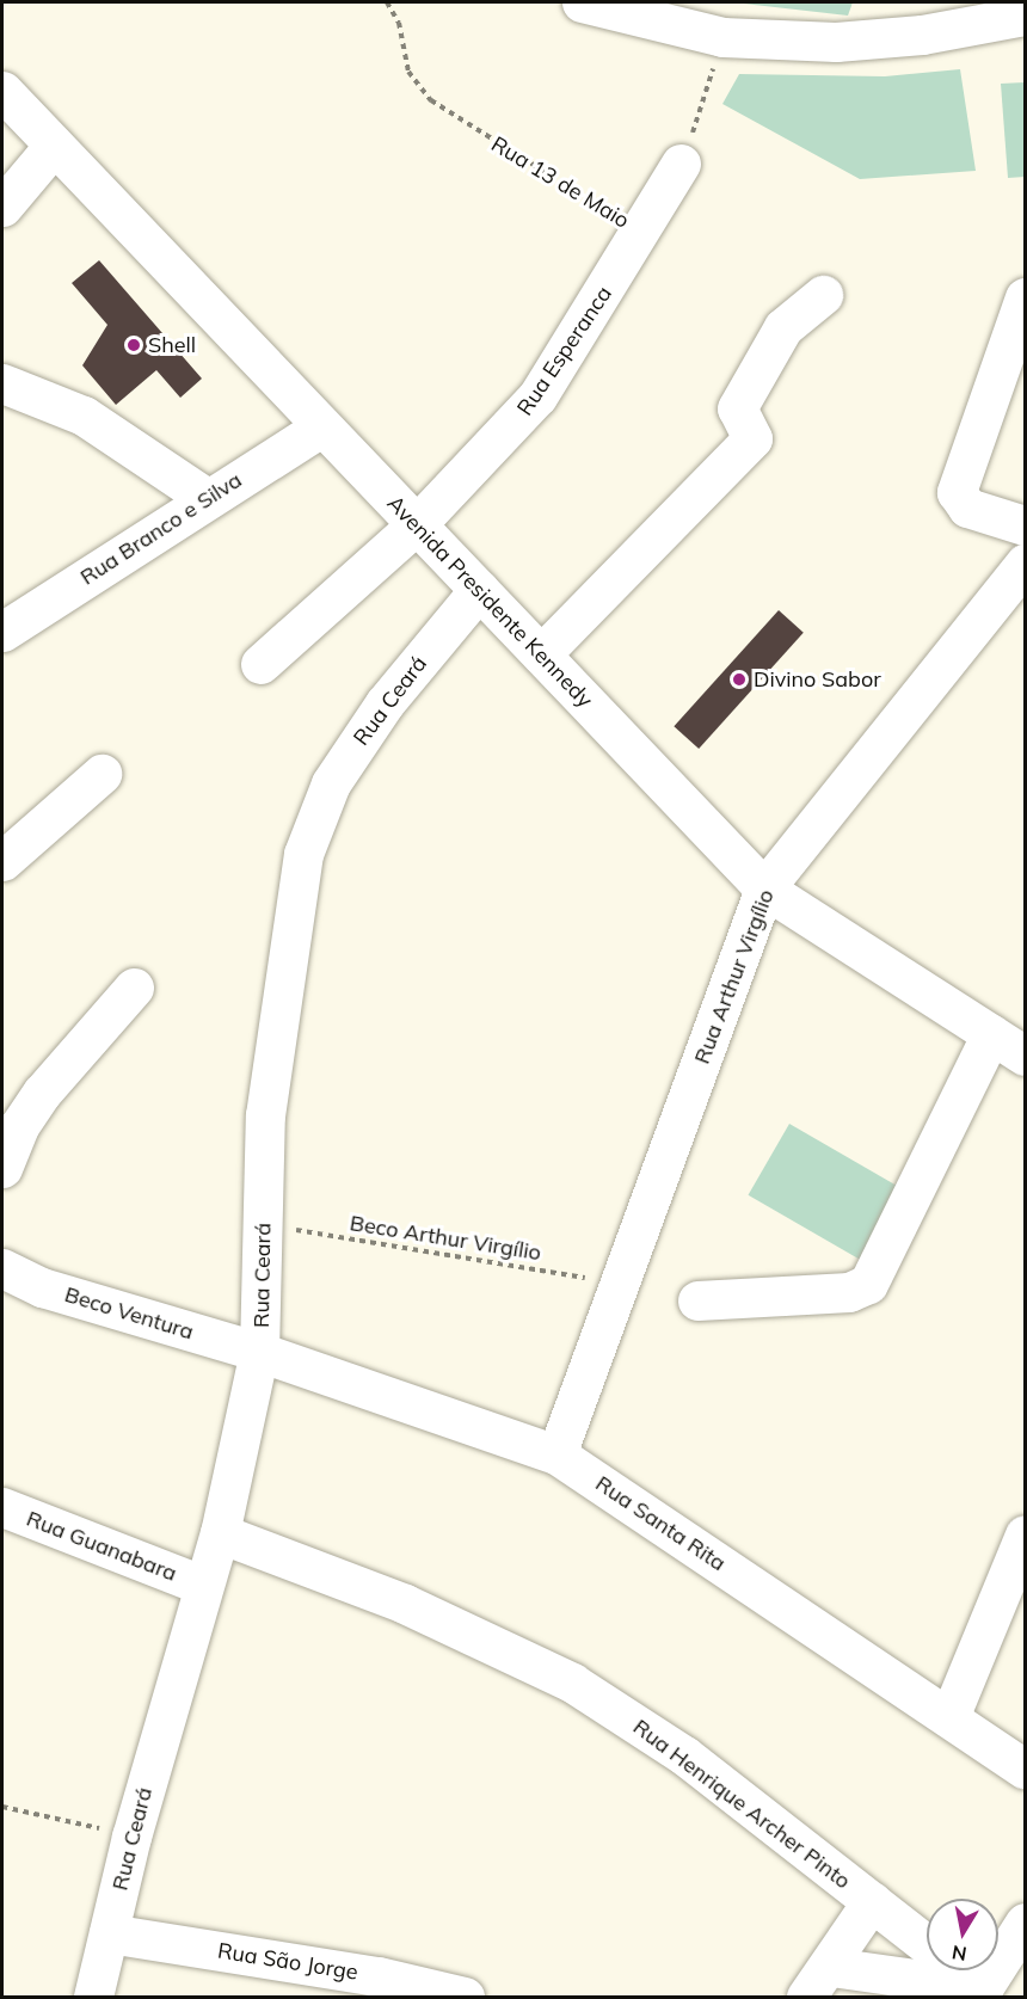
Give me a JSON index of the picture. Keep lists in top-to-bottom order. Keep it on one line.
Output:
{"streets":{"street":["Rua 13 de Maio","Rua Esperanca","Rua Branco e Silva","Avenida Presidente Kennedy","Rua Ceará","Rua Arthur Virgílio","Beco Ventura","Rua Santa Rita","Rua Guanabara","Rua Henrique Archer Pinto","Rua São Jorge"],"path":["Beco Arthur Virgílio"]},"crossings":[["Rua 13 de Maio","Rua Esperanca"],["Rua Esperanca","Avenida Presidente Kennedy"],["Rua Branco e Silva","Avenida Presidente Kennedy"],["Avenida Presidente Kennedy","Rua Ceará"],["Avenida Presidente Kennedy","Rua Arthur Virgílio"],["Rua Ceará","Beco Arthur Virgílio"],["Rua Ceará","Beco Ventura"],["Rua Ceará","Rua Santa Rita"],["Rua Ceará","Rua Guanabara"],["Rua Ceará","Rua Henrique Archer Pinto"],["Rua Ceará","Rua São Jorge"],["Rua Arthur Virgílio","Beco Arthur Virgílio"],["Rua Arthur Virgílio","Rua Santa Rita"],["Beco Ventura","Rua Santa Rita"]],"places":["Shell","Divino Sabor"],"north":"bottom"}
